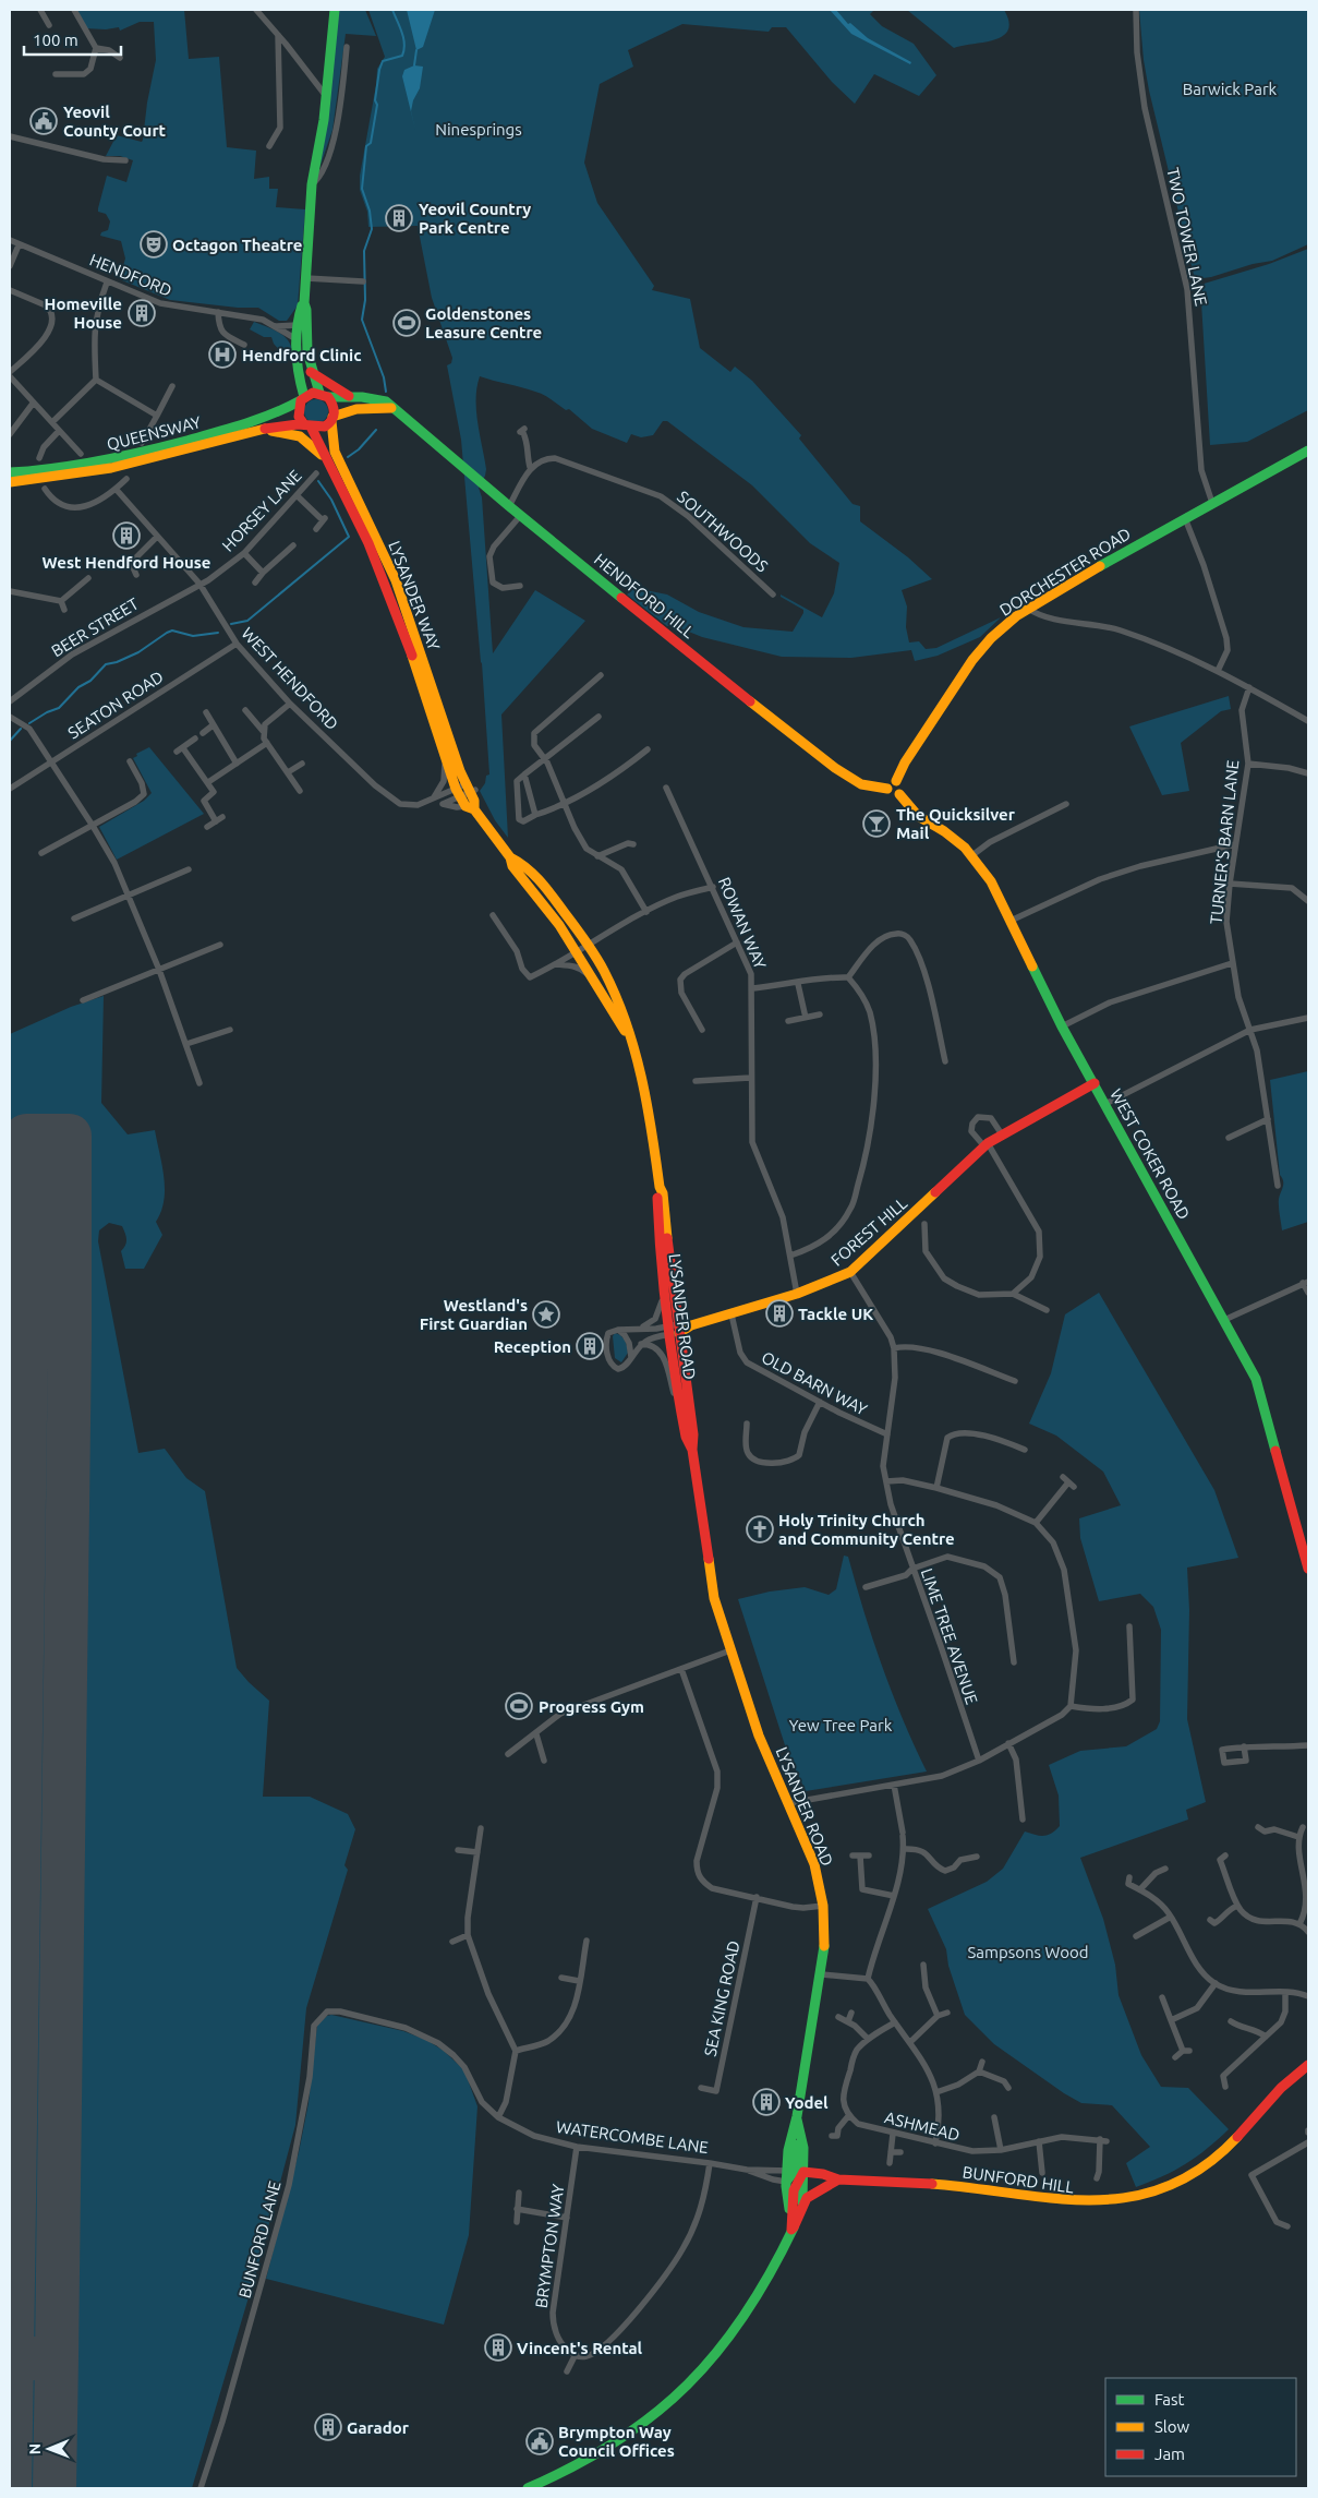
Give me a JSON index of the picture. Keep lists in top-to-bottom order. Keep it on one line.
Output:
{"streets":{"main road":["QUEENSWAY","DORCHESTER ROAD","LYSANDER WAY","HENDFORD HILL","WEST COKER ROAD","FOREST HILL","LYSANDER ROAD","BUNFORD HILL"],"street":["TWO TOWER LANE","HENDFORD","HORSEY LANE","SOUTHWOODS","BEER STREET","WEST HENDFORD","SEATON ROAD","TURNER'S BARN LANE","ROWAN WAY","OLD BARN WAY","LIME TREE AVENUE","SEA KING ROAD","ASHMEAD","WATERCOMBE LANE","BUNFORD LANE","BRYMPTON WAY"]},"crossings":[["TWO TOWER LANE","DORCHESTER ROAD"],["QUEENSWAY","LYSANDER WAY"],["QUEENSWAY","HENDFORD HILL"],["HORSEY LANE","BEER STREET"],["HORSEY LANE","WEST HENDFORD"],["DORCHESTER ROAD","HENDFORD HILL"],["DORCHESTER ROAD","WEST COKER ROAD"],["LYSANDER WAY","HENDFORD HILL"],["LYSANDER WAY","WEST HENDFORD"],["LYSANDER WAY","LYSANDER ROAD"],["HENDFORD HILL","WEST COKER ROAD"],["BEER STREET","WEST HENDFORD"],["WEST HENDFORD","SEATON ROAD"],["WEST HENDFORD","LYSANDER ROAD"],["ROWAN WAY","FOREST HILL"],["WEST COKER ROAD","FOREST HILL"],["FOREST HILL","LYSANDER ROAD"],["FOREST HILL","OLD BARN WAY"],["FOREST HILL","LIME TREE AVENUE"],["LYSANDER ROAD","WATERCOMBE LANE"],["LYSANDER ROAD","BUNFORD HILL"],["OLD BARN WAY","LIME TREE AVENUE"],["WATERCOMBE LANE","BUNFORD HILL"],["WATERCOMBE LANE","BUNFORD LANE"],["WATERCOMBE LANE","BRYMPTON WAY"]],"parks":["Barwick Park","Ninesprings","Yew Tree Park","Sampsons Wood"],"places":{"public building":["Yeovil County Court","Brympton Way Council Offices"],"building":["Yeovil Country Park Centre","Homeville House","West Hendford House","Tackle UK","Reception","Yodel","Vincent's Rental","Garador"],"theatre":["Octagon Theatre"],"sports":["Goldenstones Leasure Centre","Progress Gym"],"hospital":["Hendford Clinic"],"bar":["The Quicksilver Mail"],"place":["Westland's First Guardian"],"church":["Holy Trinity Church and Community Centre"]},"legend":["Fast","Slow","Jam"],"scale_bar":"100 m","north":"left"}
